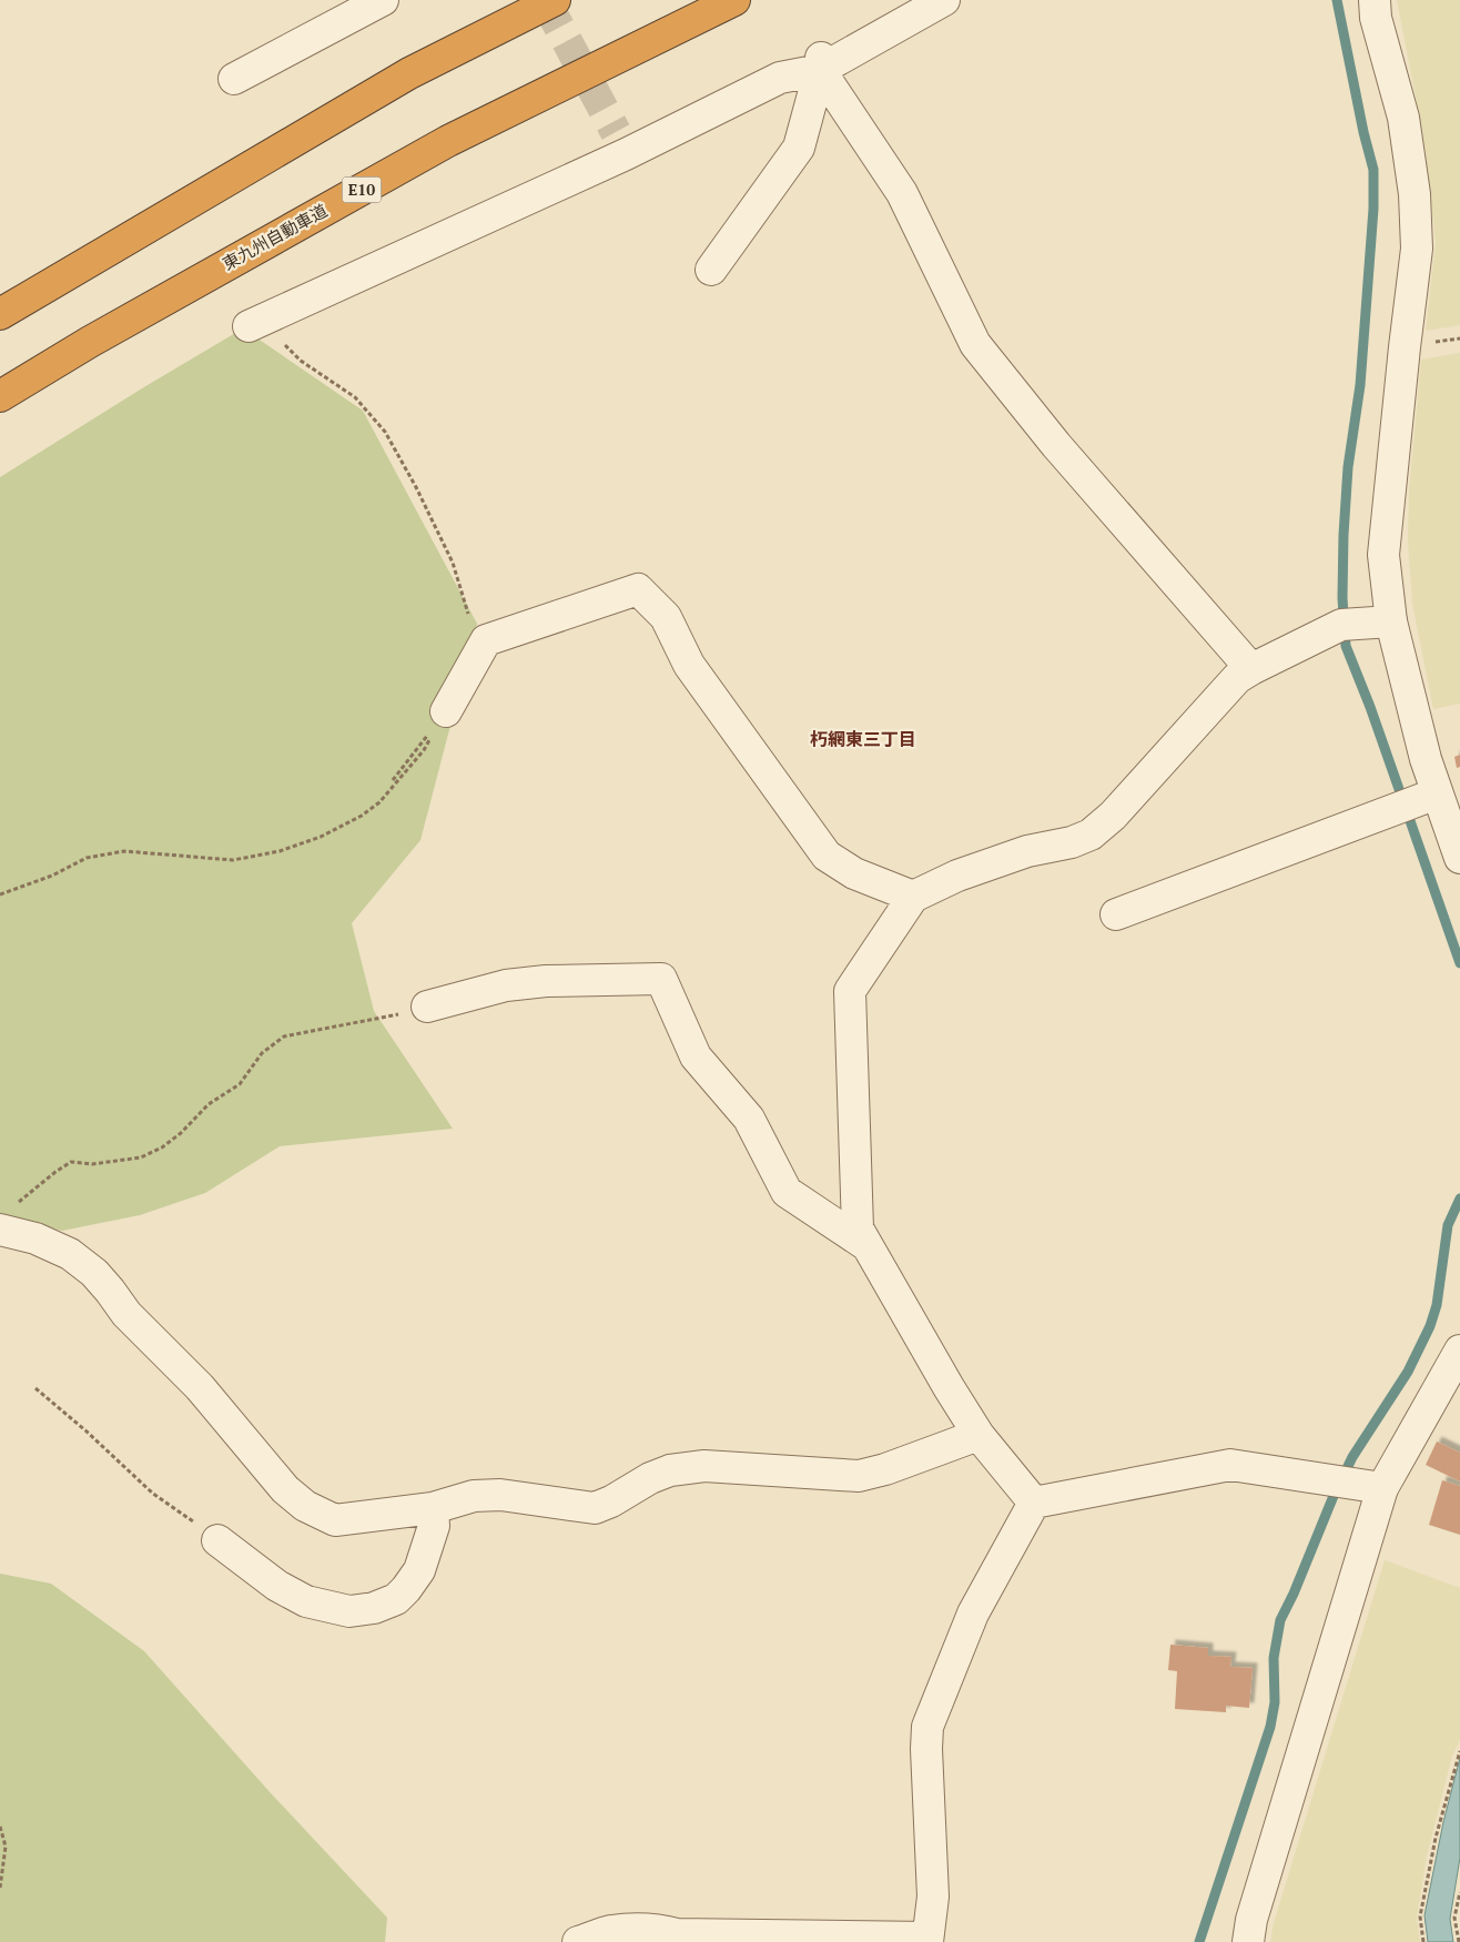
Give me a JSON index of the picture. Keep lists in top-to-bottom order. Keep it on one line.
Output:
{"streets":{"highway":["E10","東九州自動車道"]},"districts":["朽網東三丁目"]}
